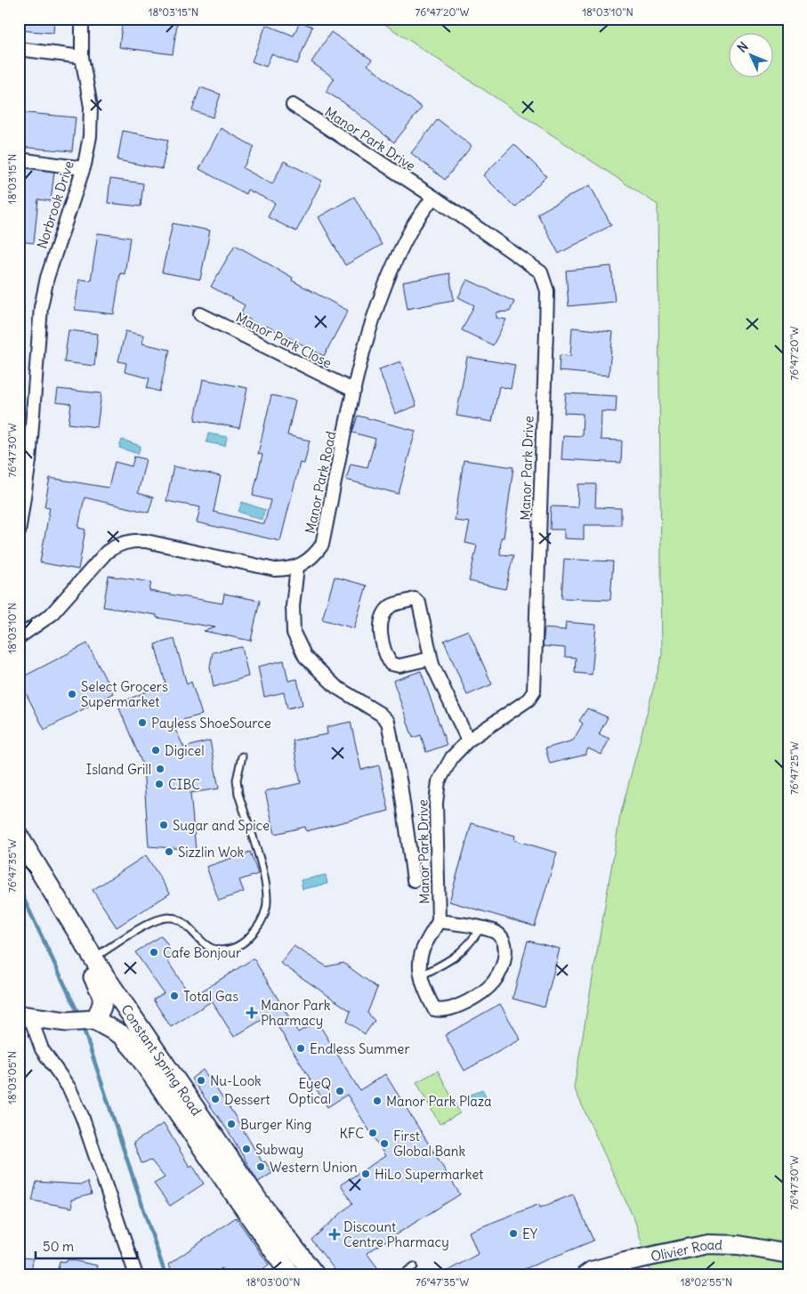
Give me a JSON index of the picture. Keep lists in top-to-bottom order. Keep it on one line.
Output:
{"streets":{"main road":["Constant Spring Road","Olivier Road"],"street":["Manor Park Drive","Norbrook Drive","Manor Park Close","Manor Park Road"]},"crossings":[["Manor Park Drive","Manor Park Road"],["Manor Park Close","Manor Park Road"]],"places":{"other":["Select Grocers Supermarket","Payless ShoeSource","Digicel","Island Grill","CIBC","Sugar and Spice","Sizzlin Wok","Cafe Bonjour","Total Gas","Endless Summer","Nu-Look","EyeQ Optical","Dessert","Manor Park Plaza","Burger King","KFC","First Global Bank","Subway","Western Union","HiLo Supermarket","EY"],"health":["Manor Park Pharmacy","Discount Centre Pharmacy"]},"scale_bar":"50 m","north":"top left","coordinates":["18°03'15\"N","76°47'20\"W","18°03'10\"N","76°47'30\"W","76°47'25\"W","76°47'35\"W","18°03'05\"N","18°03'00\"N","18°02'55\"N"]}
